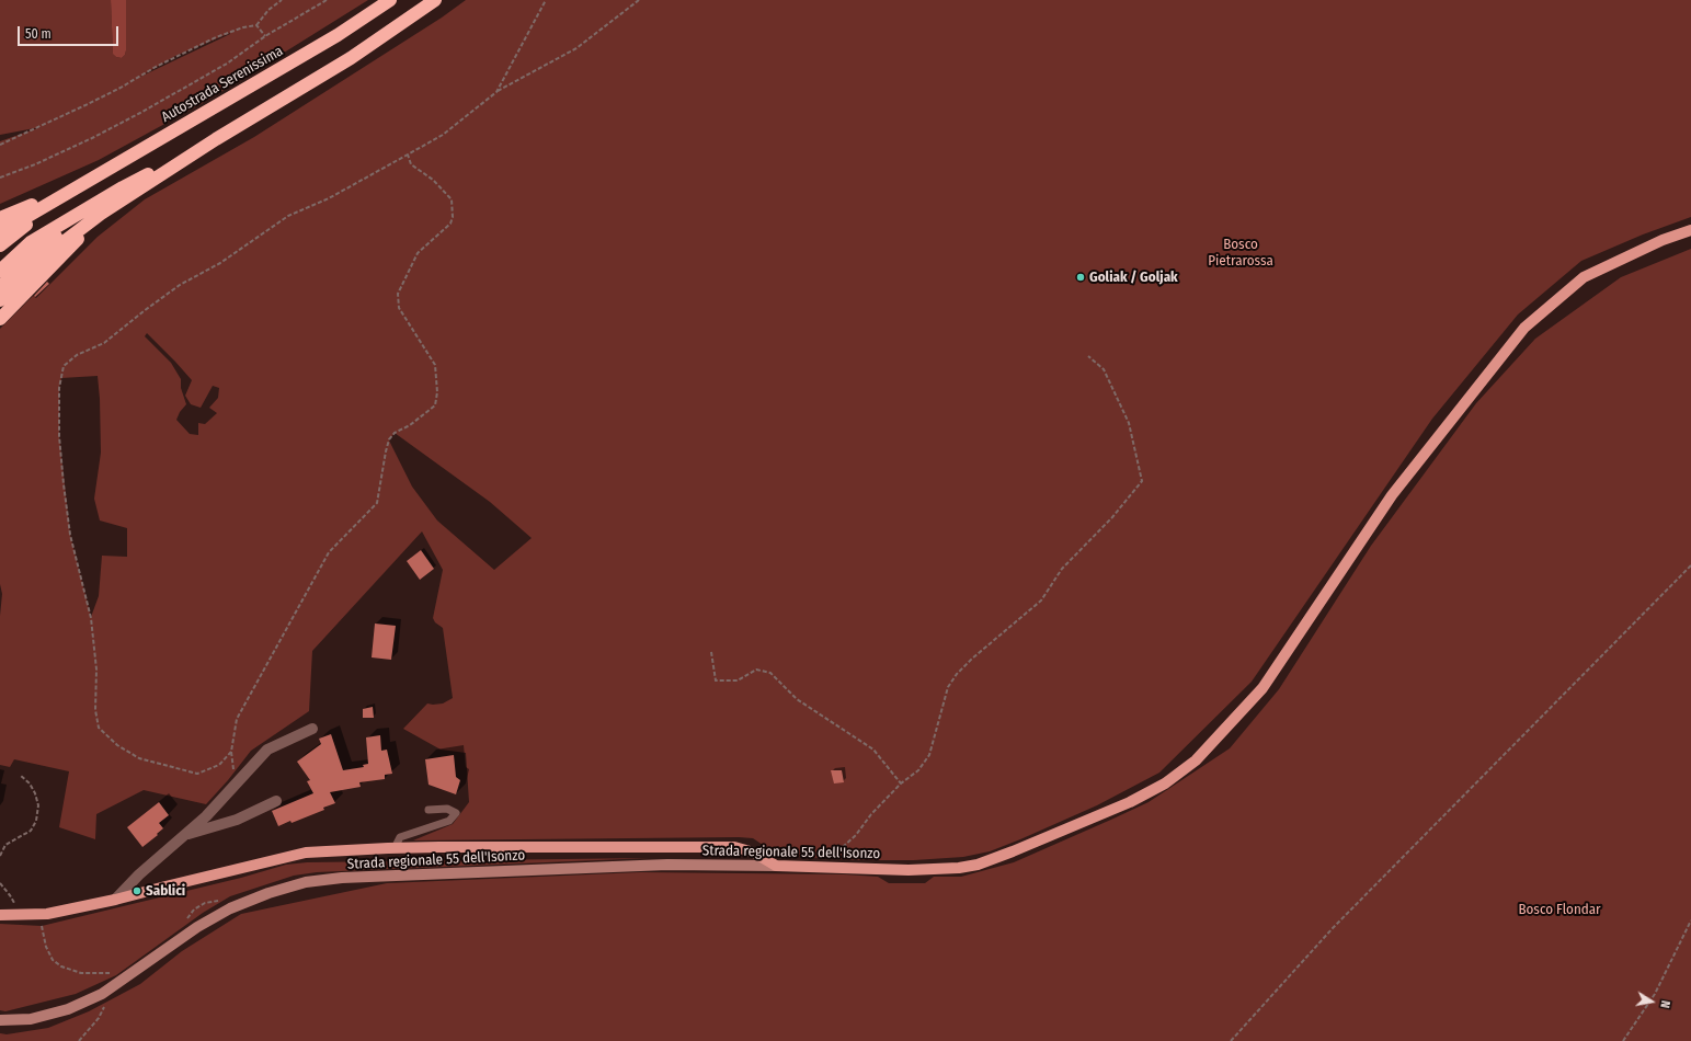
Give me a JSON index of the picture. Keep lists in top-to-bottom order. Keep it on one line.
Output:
{"streets":{"highway":["Autostrada Serenissima"],"main road":["Strada regionale 55 dell'Isonzo"]},"parks":["Bosco Pietrarossa","Bosco Flondar"],"places":["Goliak / Goljak","Sablici"],"scale_bar":"50 m","north":"right"}
